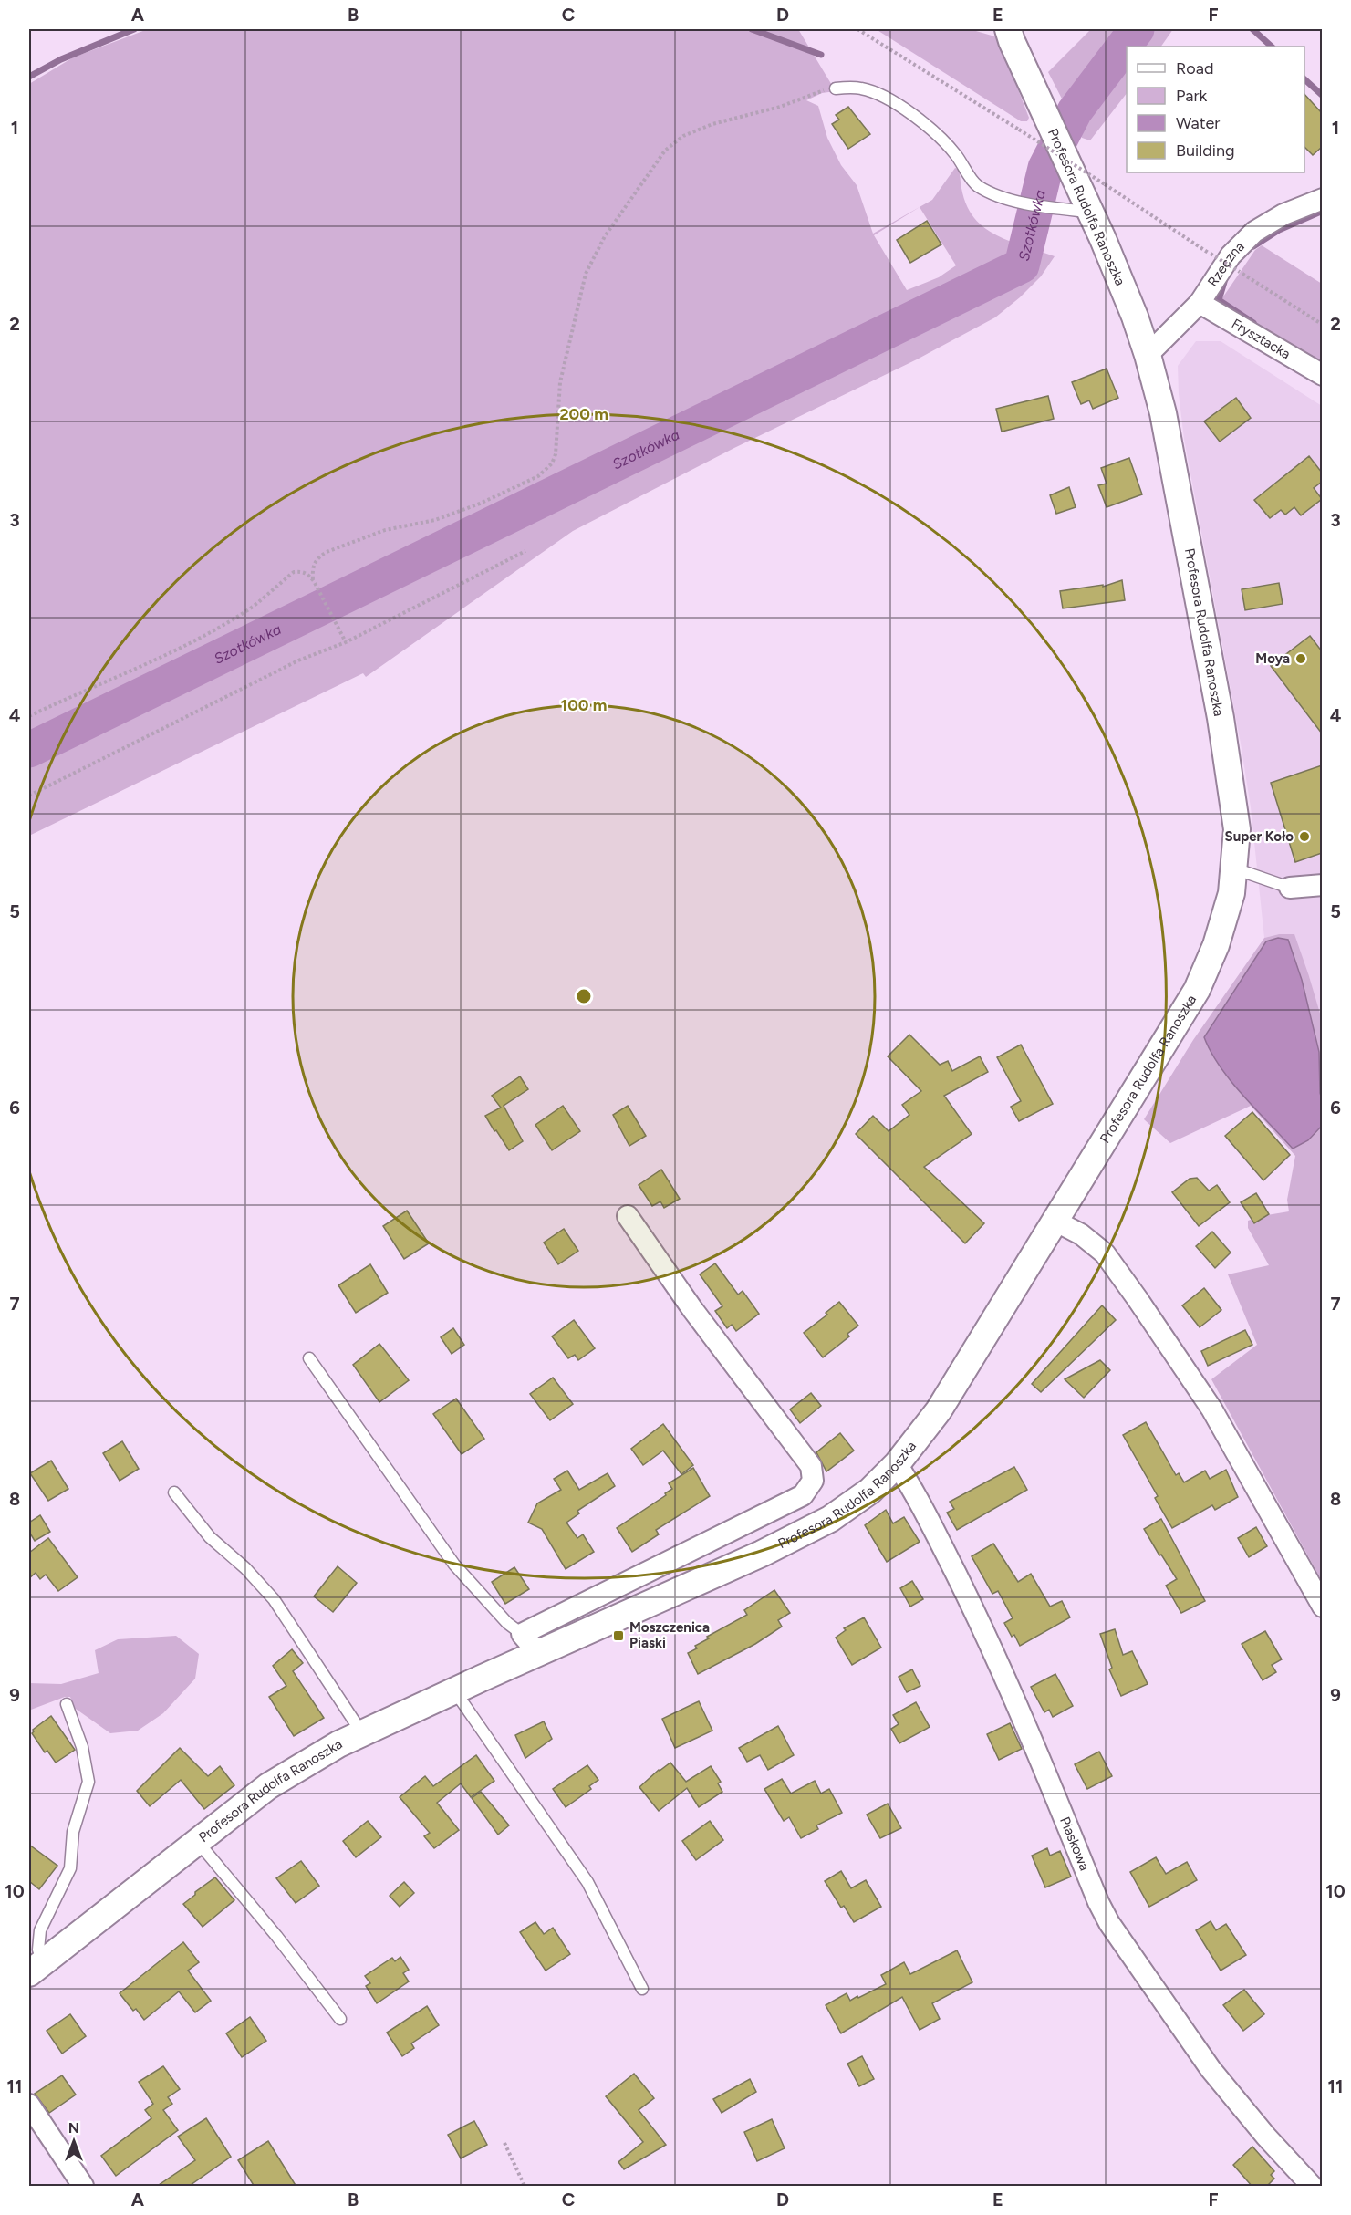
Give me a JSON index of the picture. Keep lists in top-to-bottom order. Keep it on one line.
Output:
{"streets":{"street":["Profesora Rudolfa Ranoszka","Rzeczna","Frysztacka","Piaskowa"]},"crossings":[["Profesora Rudolfa Ranoszka","Rzeczna"],["Profesora Rudolfa Ranoszka","Piaskowa"],["Rzeczna","Frysztacka"]],"water":["Szotkówka"],"places":{"other":["Moya","Super Koło"],"transit":["Moszczenica Piaski"]},"legend":["Road","Park","Water","Building"],"north":"top","grid":{"columns":["A","B","C","D","E","F"],"rows":["1","2","3","4","5","6","7","8","9","10","11"]},"rings":["200 m","100 m"]}
